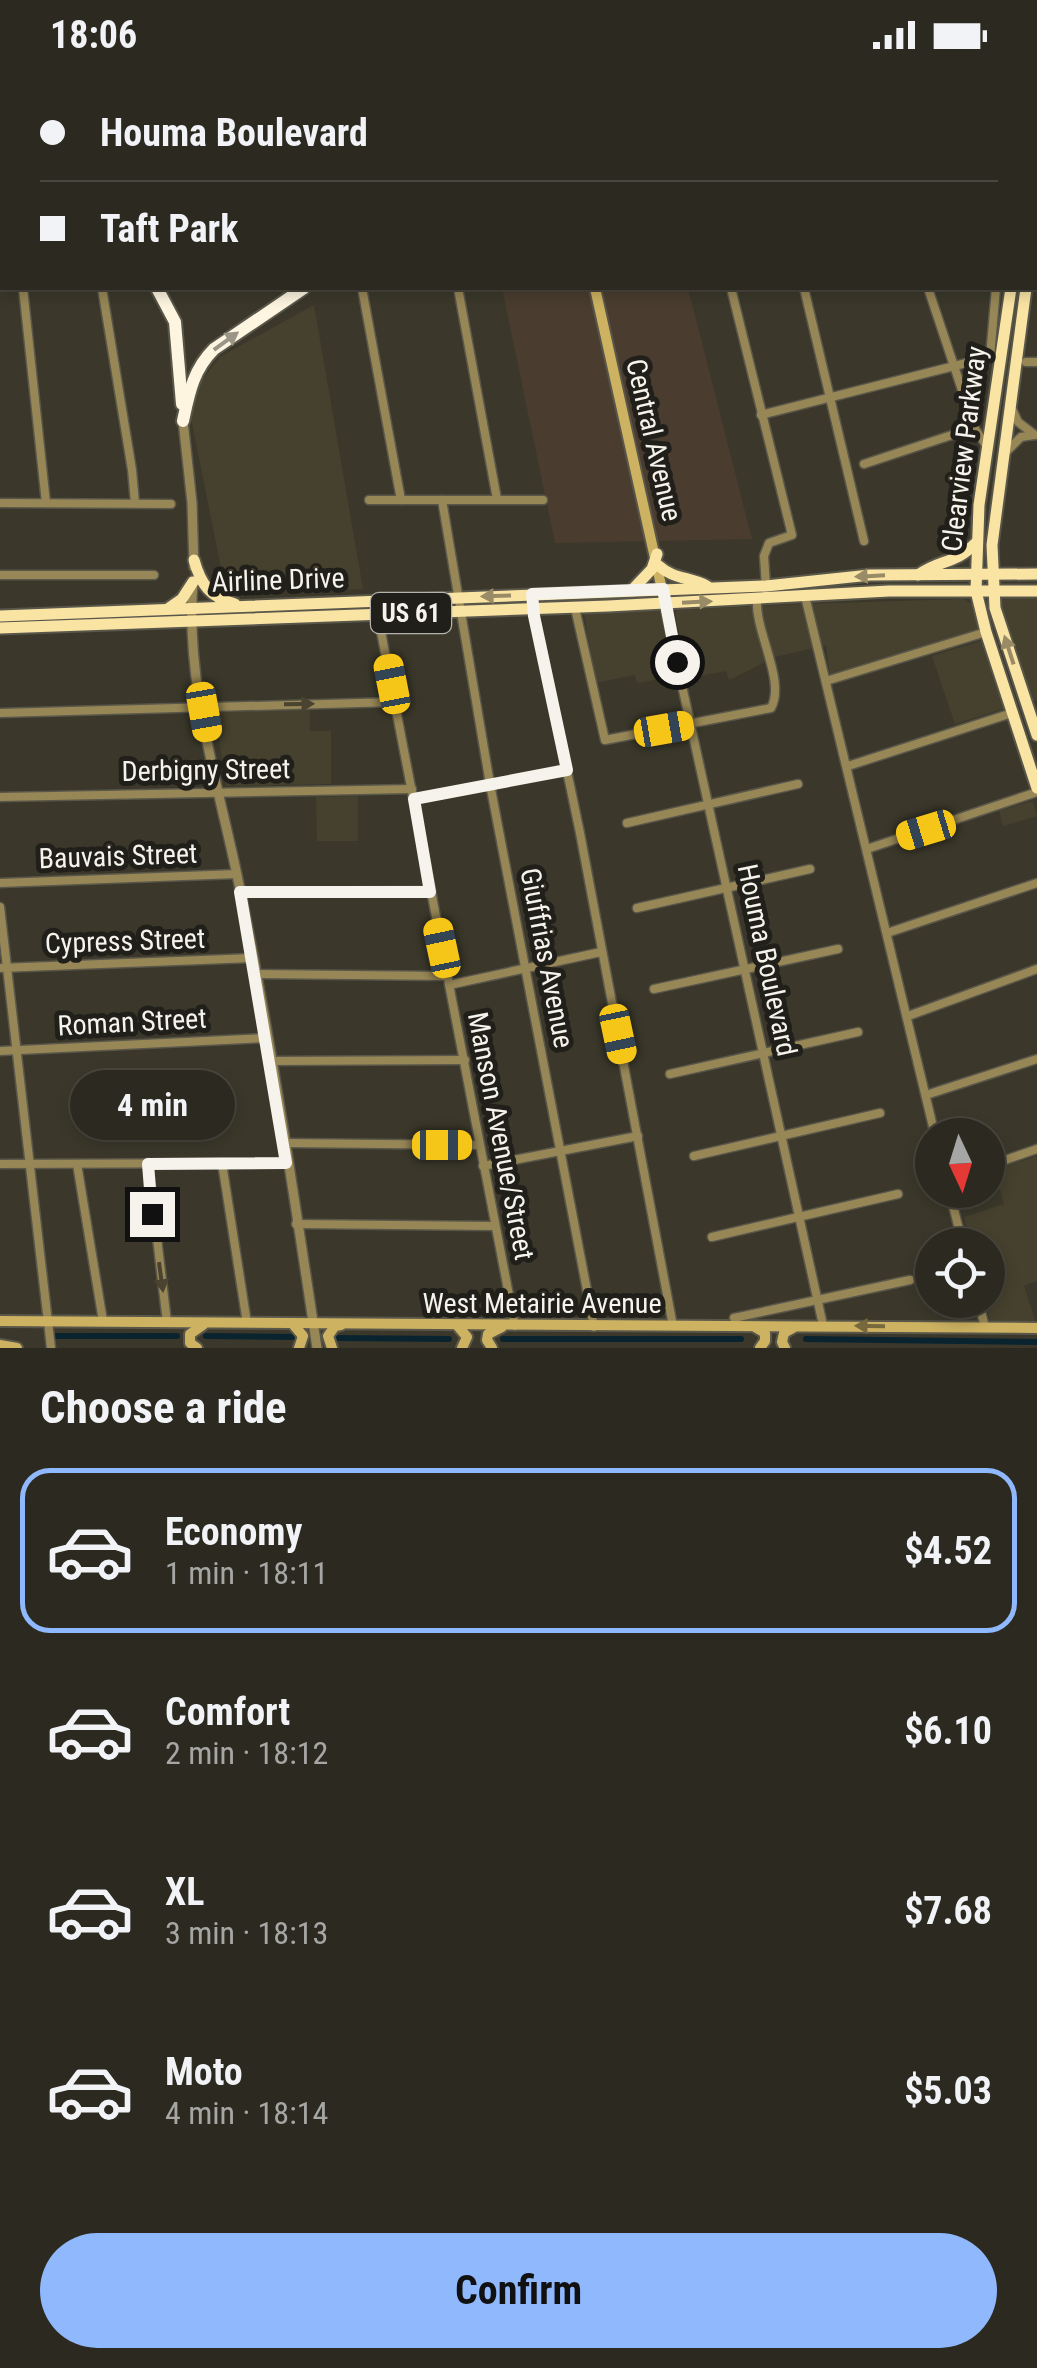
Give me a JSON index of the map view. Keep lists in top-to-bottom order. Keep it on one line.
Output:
{"streets":{"highway":["Clearview Parkway","Airline Drive","US 61"],"main road":["Central Avenue","West Metairie Avenue"],"street":["Derbigny Street","Bauvais Street","Cypress Street","Giuffrias Avenue","Houma Boulevard","Roman Street","Manson Avenue/Street"]},"crossings":[["Central Avenue","Airline Drive"],["Central Avenue","Houma Boulevard"],["Clearview Parkway","Airline Drive"],["Airline Drive","Giuffrias Avenue"],["Airline Drive","Houma Boulevard"],["Airline Drive","Manson Avenue/Street"],["Derbigny Street","Manson Avenue/Street"],["Giuffrias Avenue","West Metairie Avenue"],["Houma Boulevard","West Metairie Avenue"],["Manson Avenue/Street","West Metairie Avenue"]],"north":"bottom","page":{"status":"18:06","banner":["Houma Boulevard","Taft Park"],"bubble":"4 min","heading":"Choose a ride","list":[{"name":"Economy","note":"1 min · 18:11","value":"$4.52"},{"name":"Comfort","note":"2 min · 18:12","value":"$6.10"},{"name":"XL","note":"3 min · 18:13","value":"$7.68"},{"name":"Moto","note":"4 min · 18:14","value":"$5.03"}],"buttons":"Confirm"}}
